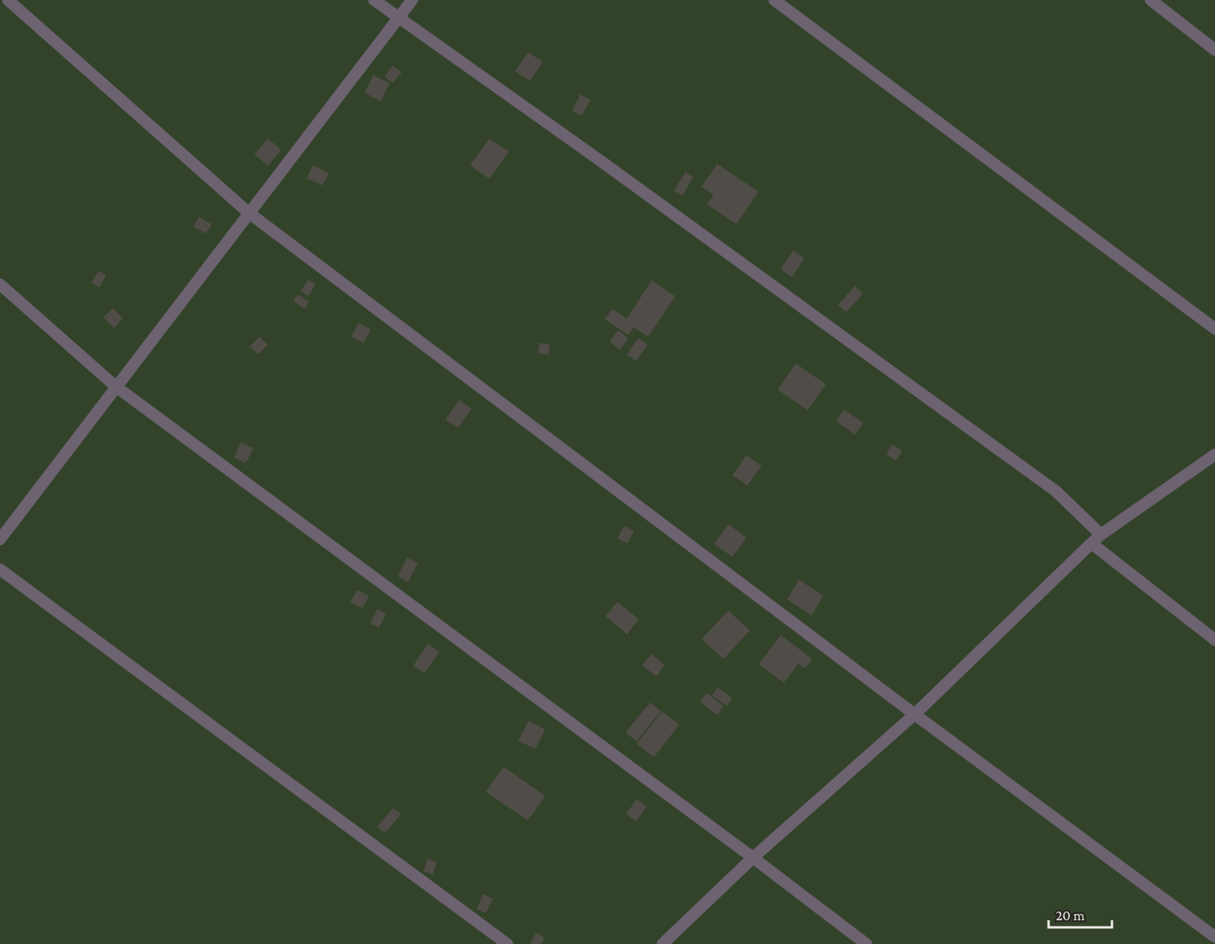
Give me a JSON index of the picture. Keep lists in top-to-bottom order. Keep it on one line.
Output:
{"scale_bar":"20 m"}
